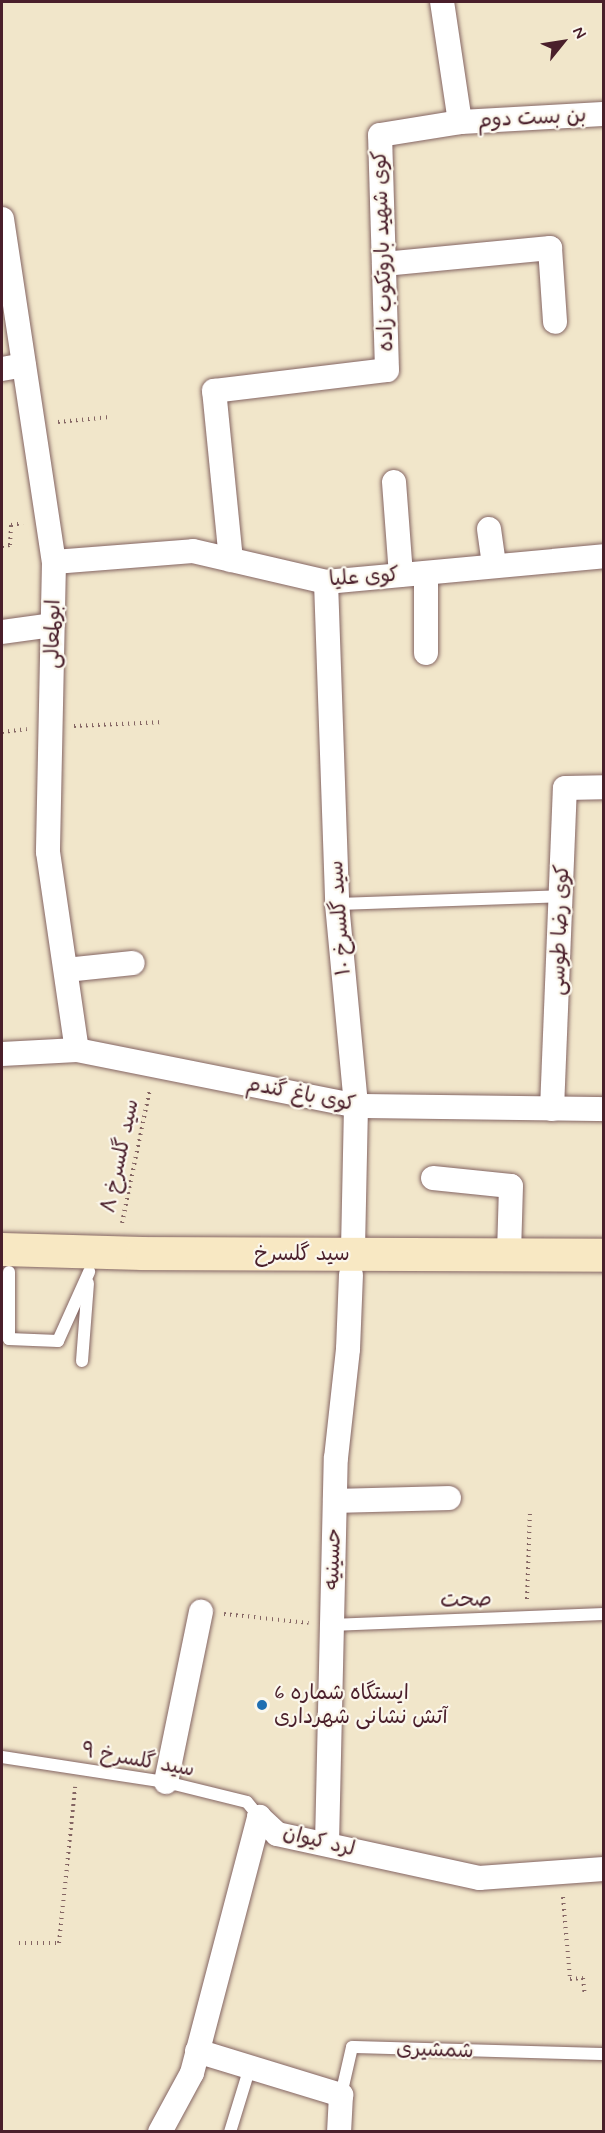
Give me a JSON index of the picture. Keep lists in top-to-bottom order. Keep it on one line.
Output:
{"streets":{"main road":["سید گلسرخ"],"street":["بن بست دوم","کوی شهید باروتکوب زاده","کوی علیا","ابولمعالی","سید گلسرخ ۱۰","کوی رضا طوسی","کوی باغ گندم","حسینیه","لرد کیوان","شمشیری"],"lane":["صحت","سید گلسرخ ۹"],"path":["سید گلسرخ ۸"]},"crossings":[["بن بست دوم","کوی شهید باروتکوب زاده"],["کوی شهید باروتکوب زاده","کوی علیا"],["کوی علیا","ابولمعالی"],["کوی علیا","سید گلسرخ ۱۰"],["ابولمعالی","کوی باغ گندم"],["سید گلسرخ ۱۰","کوی باغ گندم"],["سید گلسرخ ۱۰","سید گلسرخ"],["سید گلسرخ ۱۰","حسینیه"],["کوی رضا طوسی","کوی باغ گندم"],["کوی باغ گندم","سید گلسرخ ۸"],["سید گلسرخ ۸","سید گلسرخ"],["سید گلسرخ","حسینیه"],["حسینیه","صحت"],["حسینیه","لرد کیوان"],["سید گلسرخ ۹","لرد کیوان"]],"places":["ایستگاه شماره 6 آتش نشانی شهرداری"],"north":"top right"}
